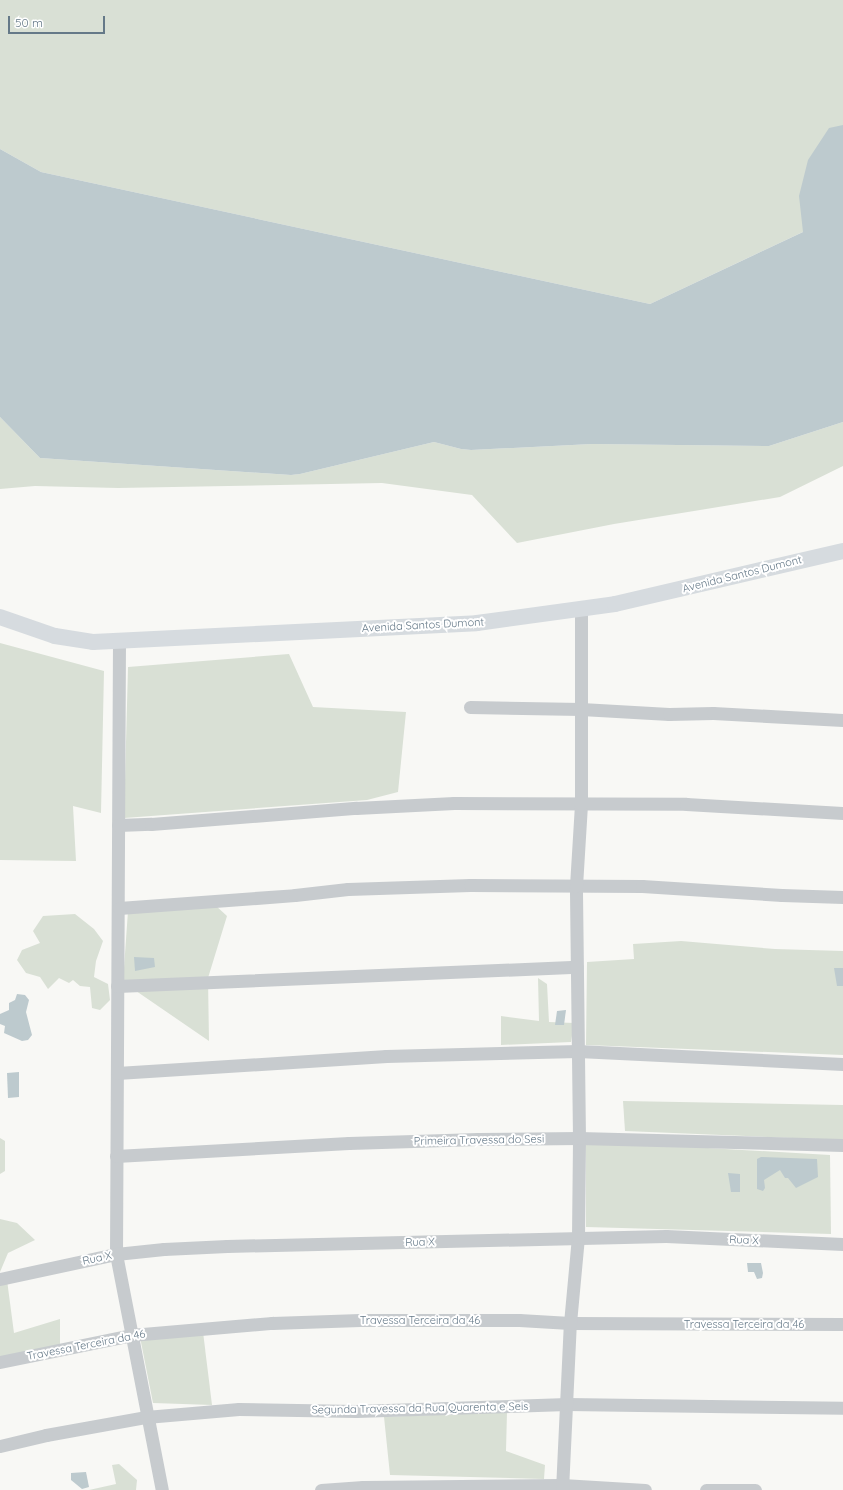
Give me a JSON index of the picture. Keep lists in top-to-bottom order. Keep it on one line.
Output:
{"streets":{"main road":["Avenida Santos Dumont"],"street":["Primeira Travessa do Sesi","Rua X","Travessa Terceira da 46","Segunda Travessa da Rua Quarenta e Seis"]},"scale_bar":"50 m"}
